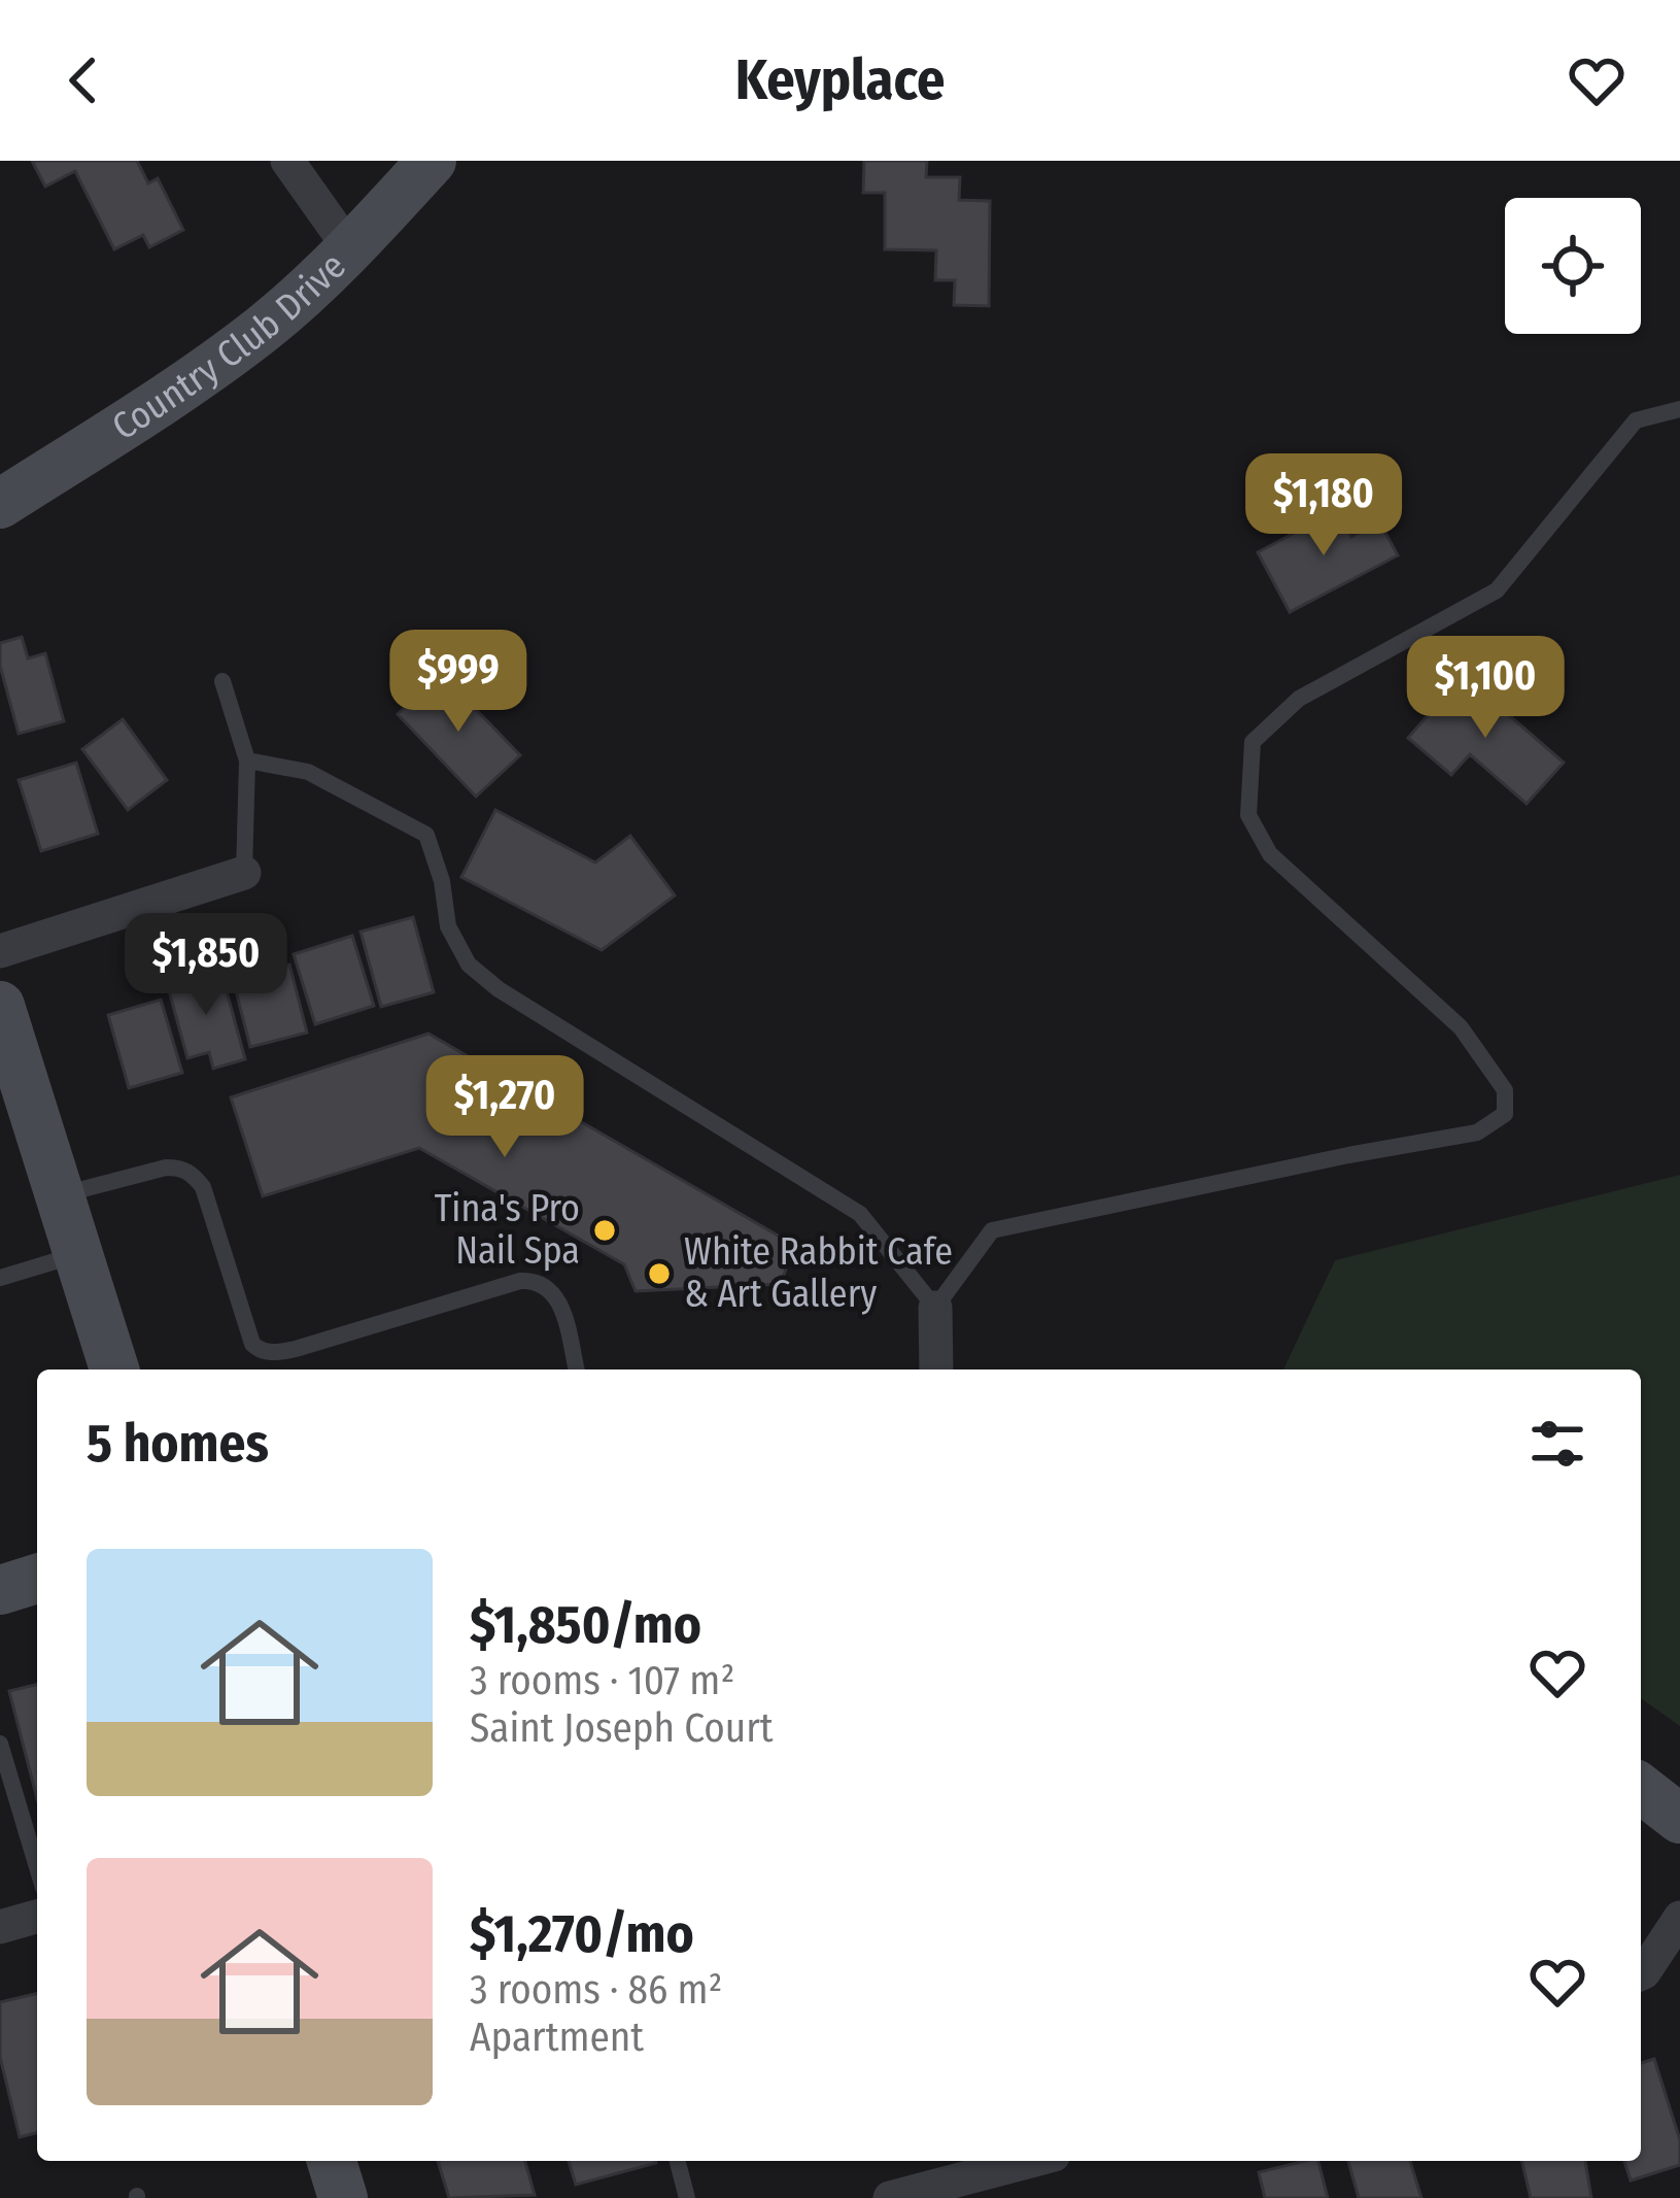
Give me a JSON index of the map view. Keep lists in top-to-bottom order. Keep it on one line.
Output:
{"streets":{"street":["Country Club Drive"]},"places":["Tina's Pro Nail Spa","White Rabbit Cafe & Art Gallery"],"page":{"header":"Keyplace","price":["$1,180","$999","$1,100","$1,850","$1,270"],"heading":"5 homes","list":[{"name":"$1,850/mo","note":"3 rooms · 107 m² · Saint Joseph Court"},{"name":"$1,270/mo","note":"3 rooms · 86 m² · Apartment"}]}}
